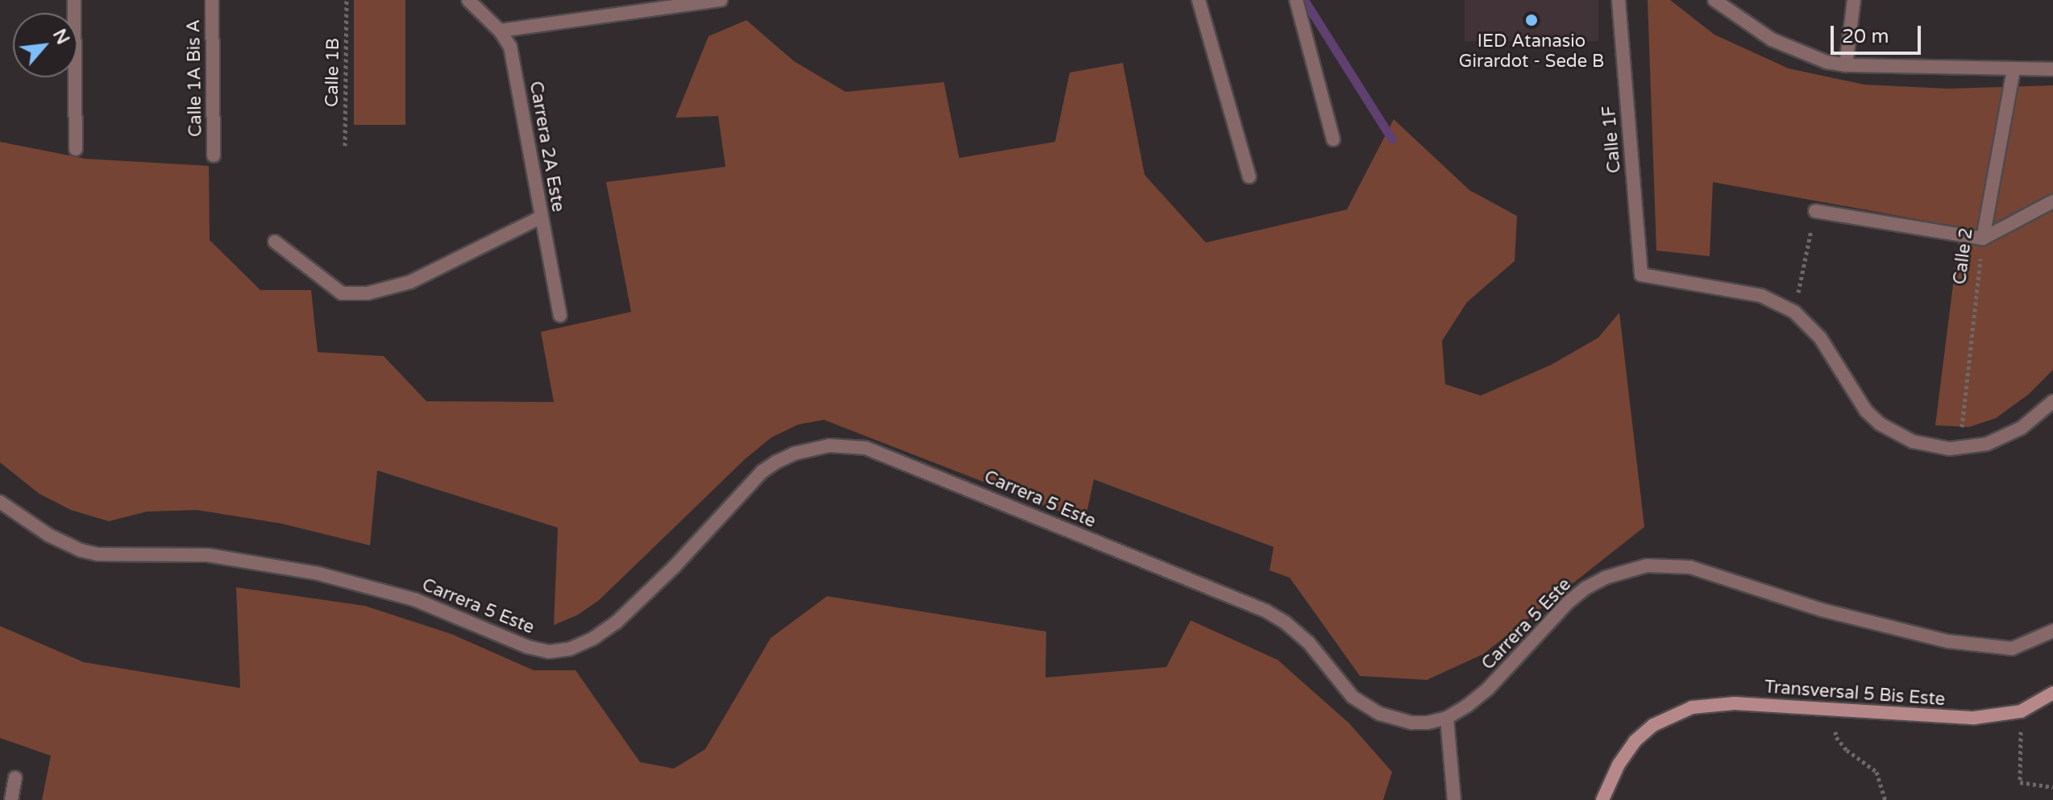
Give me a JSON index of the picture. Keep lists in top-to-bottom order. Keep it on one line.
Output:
{"streets":{"street":["Calle 1A Bis A","Calle 1F","Carrera 2A Este","Calle 2","Carrera 5 Este","Transversal 5 Bis Este"],"path":["Calle 1B"]},"places":["IED Atanasio Girardot - Sede B"],"scale_bar":"20 m","north":"top right"}
